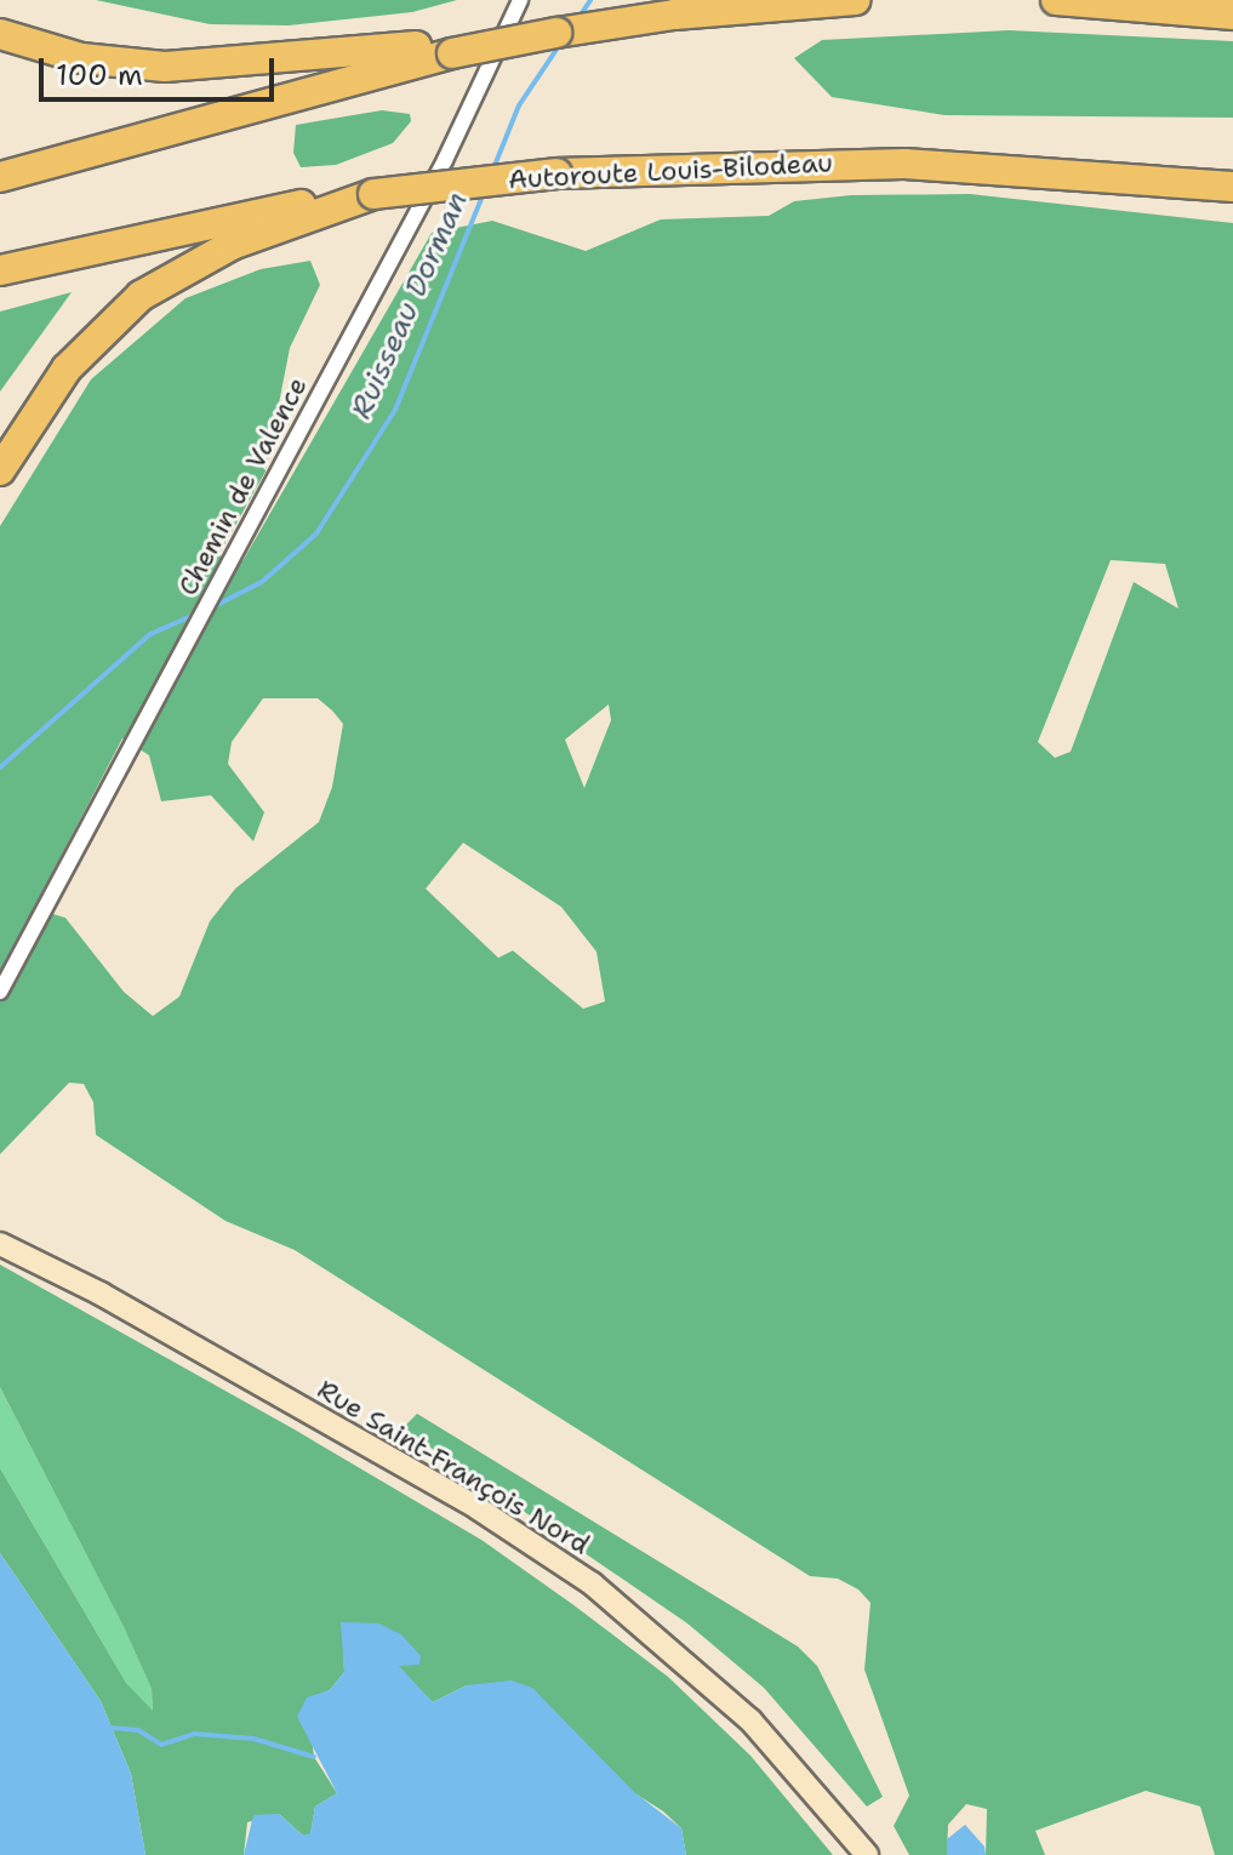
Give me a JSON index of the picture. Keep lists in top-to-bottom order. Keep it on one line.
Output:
{"streets":{"highway":["Autoroute Louis-Bilodeau"],"street":["Chemin de Valence","Rue Saint-François Nord"]},"water":["Ruisseau Dorman"],"scale_bar":"100 m"}
